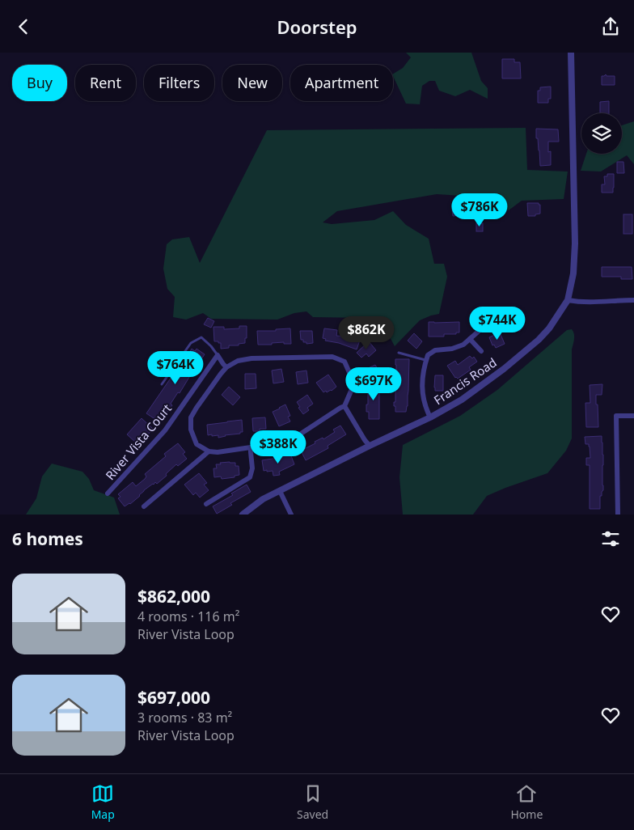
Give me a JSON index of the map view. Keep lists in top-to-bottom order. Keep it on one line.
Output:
{"streets":{"street":["Francis Road","River Vista Court"]},"page":{"header":"Doorstep","chip":["Buy","Rent","Filters","New","Apartment"],"price":["$786K","$744K","$862K","$764K","$697K","$388K"],"heading":"6 homes","list":[{"name":"$862,000","note":"4 rooms · 116 m² · River Vista Loop"},{"name":"$697,000","note":"3 rooms · 83 m² · River Vista Loop"}],"tabs":["Map","Saved","Home"]}}
